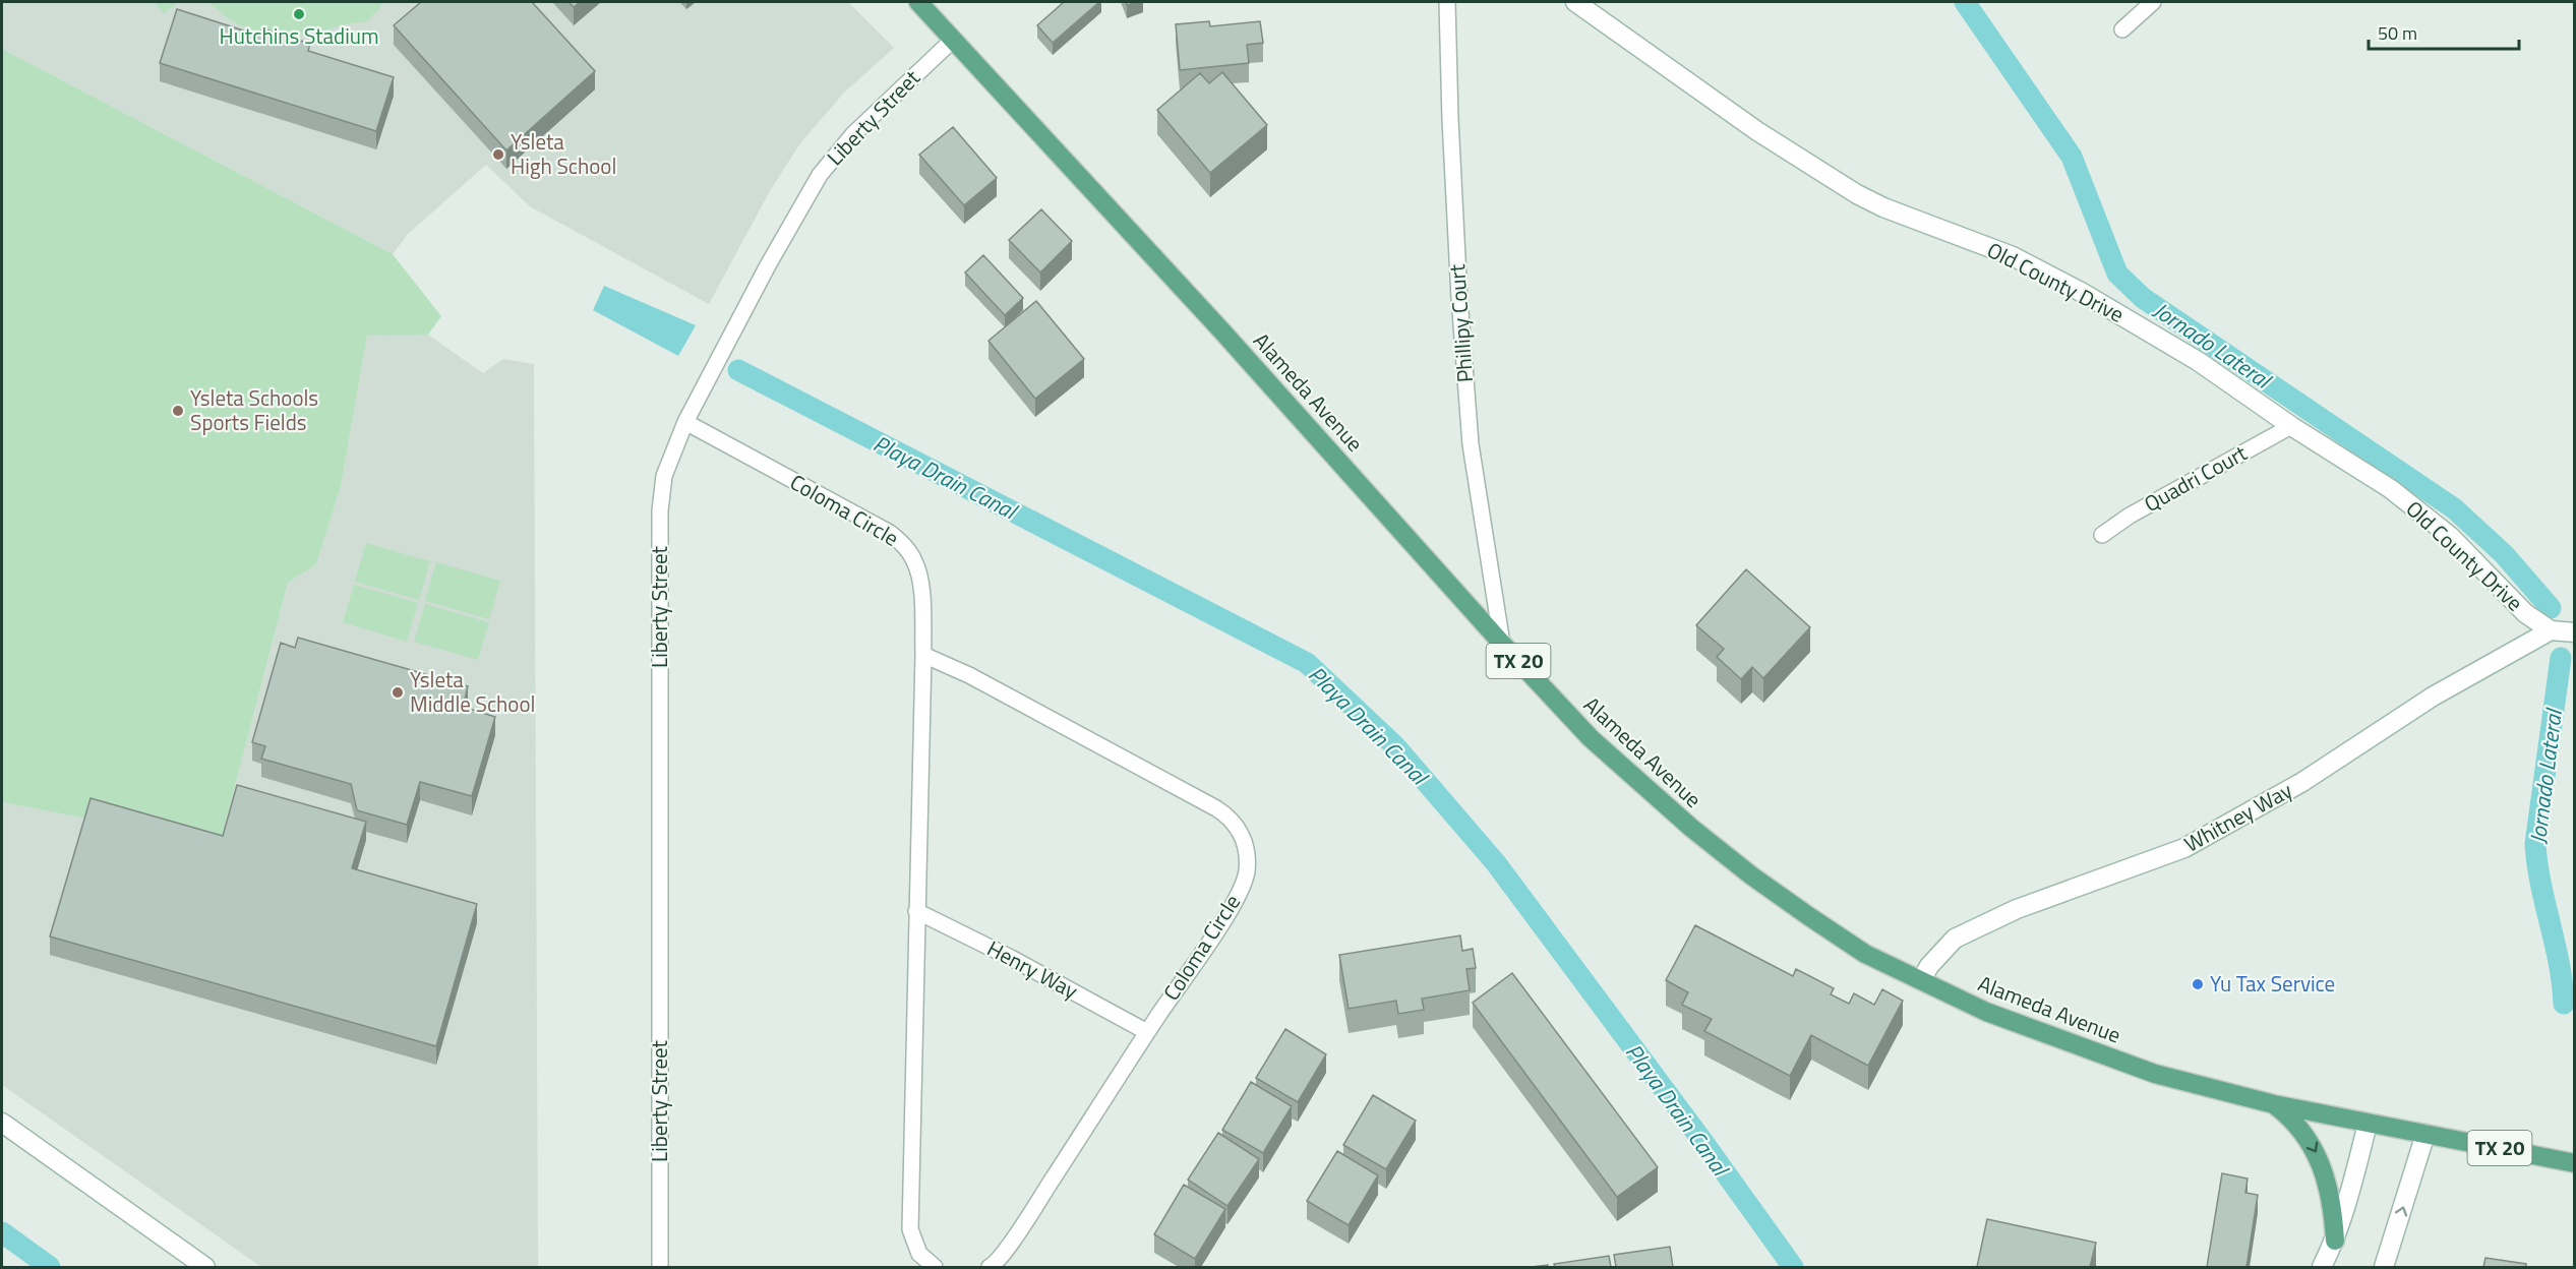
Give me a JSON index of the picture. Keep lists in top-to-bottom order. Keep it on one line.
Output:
{"streets":{"main road":["Alameda Avenue","TX 20"],"street":["Liberty Street","Old County Drive","Phillipy Court","Quadri Court","Coloma Circle","Whitney Way","Henry Way"]},"crossings":[["Liberty Street","Alameda Avenue"],["Liberty Street","Coloma Circle"],["Old County Drive","Quadri Court"],["Old County Drive","Whitney Way"],["Phillipy Court","Alameda Avenue"],["Alameda Avenue","Whitney Way"],["Coloma Circle","Henry Way"]],"water":["Jornado Lateral","Playa Drain Canal"],"places":["Hutchins Stadium","Ysleta High School","Ysleta Schools Sports Fields","Ysleta Middle School","Yu Tax Service"],"scale_bar":"50 m"}
